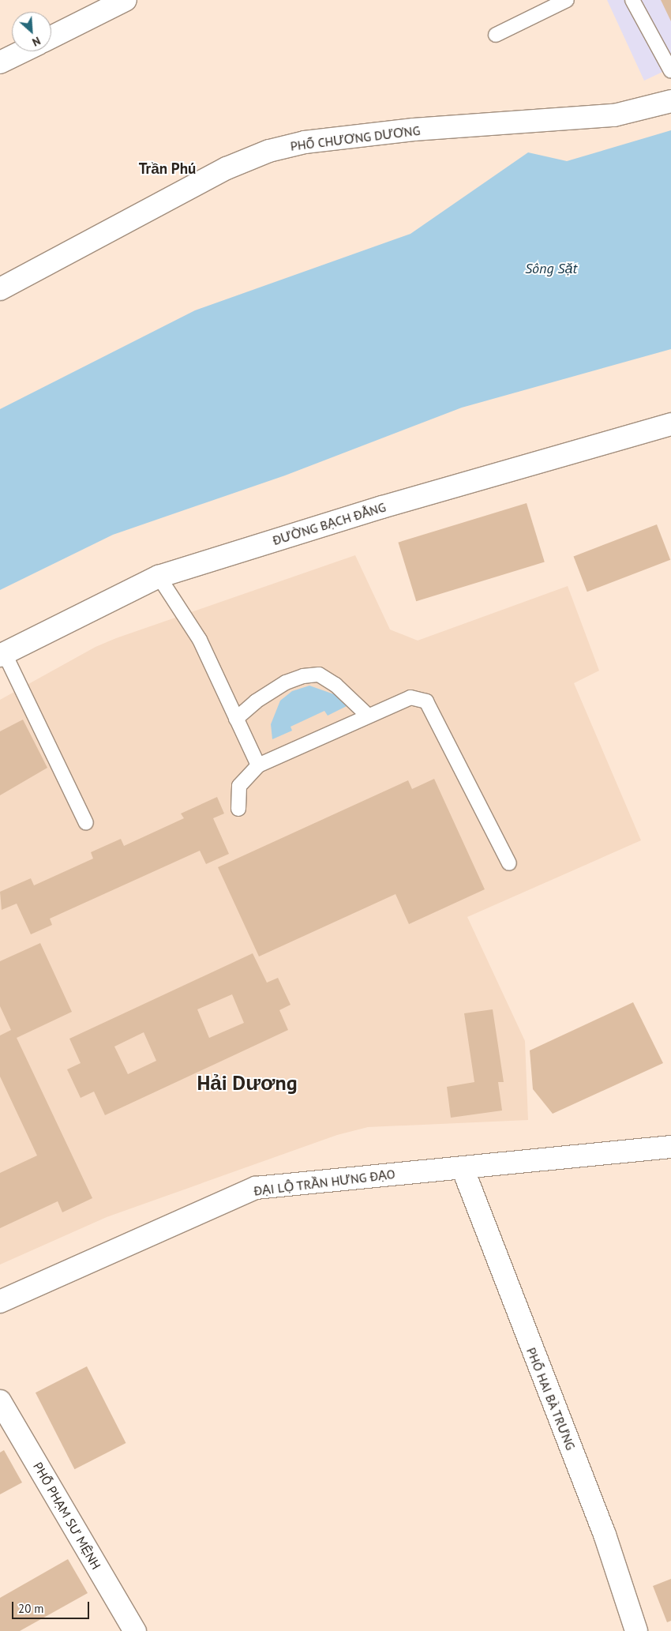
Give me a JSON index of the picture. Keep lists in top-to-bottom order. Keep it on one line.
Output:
{"streets":{"street":["PHỐ CHƯƠNG DƯƠNG","ĐƯỜNG BẠCH ĐẰNG","ĐẠI LỘ TRẦN HƯNG ĐẠO","PHỐ HAI BÀ TRƯNG","PHỐ PHẠM SƯ MỆNH"]},"crossings":[["ĐẠI LỘ TRẦN HƯNG ĐẠO","PHỐ HAI BÀ TRƯNG"]],"districts":["Trần Phú","Hải Dương"],"water":["Sông Sặt"],"scale_bar":"20 m","north":"bottom right"}
